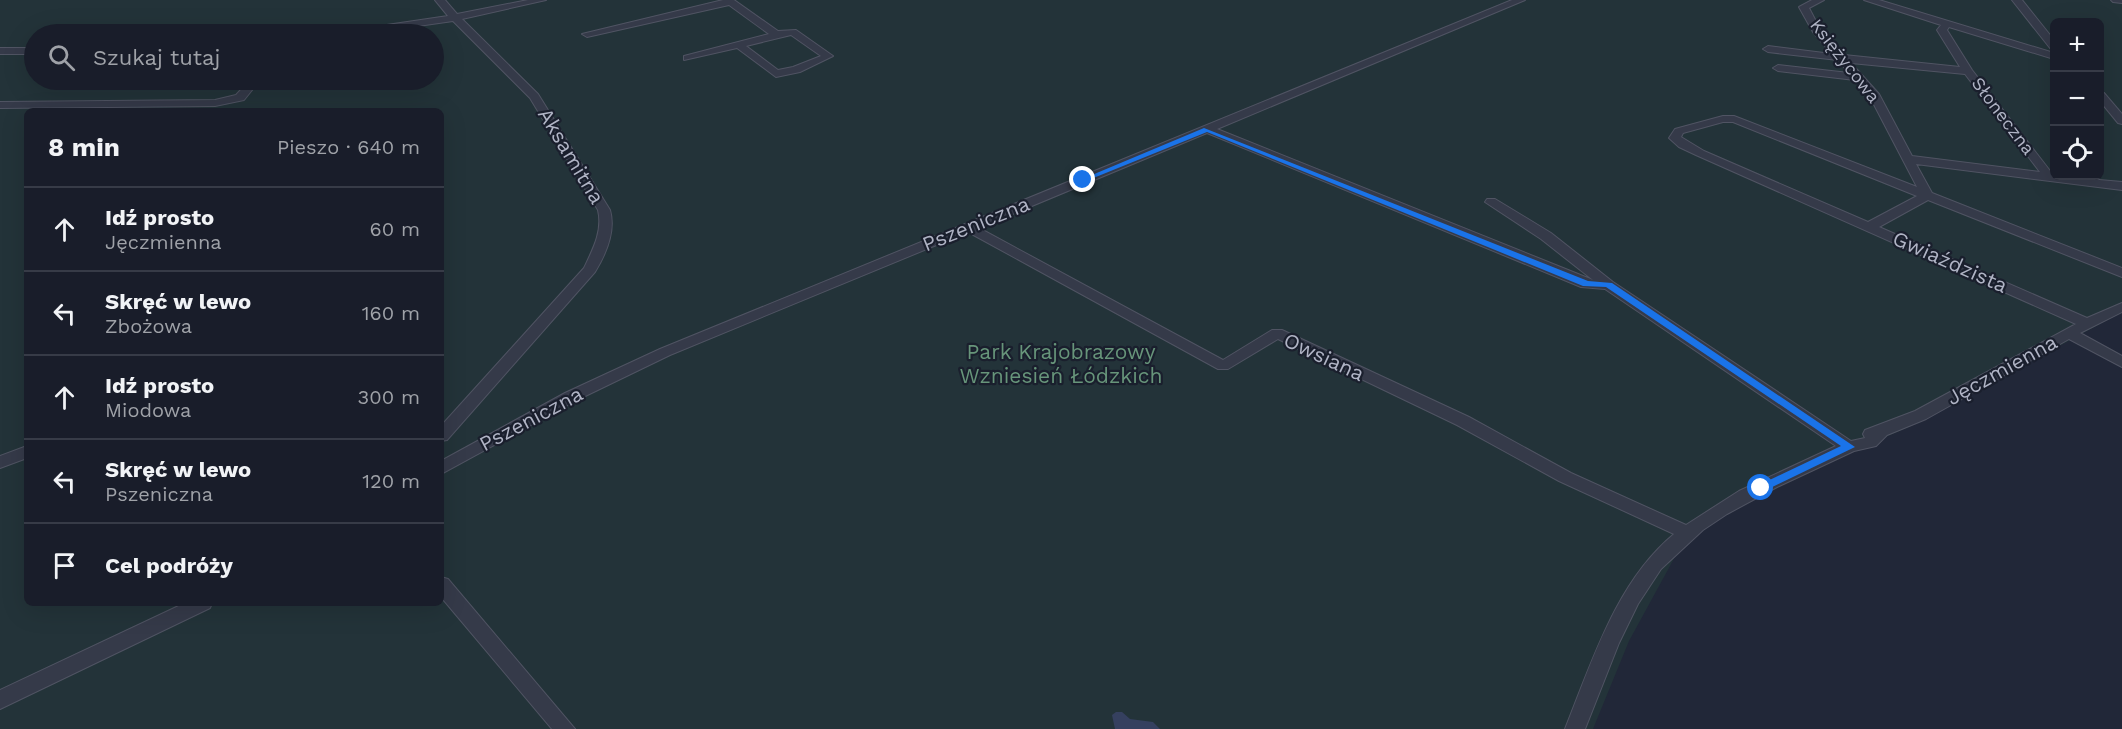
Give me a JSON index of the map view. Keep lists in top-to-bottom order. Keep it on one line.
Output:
{"streets":{"street":["Księżycowa","Słoneczna","Aksamitna","Pszeniczna","Gwiaździsta","Owsiana","Jęczmienna"]},"crossings":[["Księżycowa","Gwiaździsta"],["Pszeniczna","Owsiana"],["Gwiaździsta","Jęczmienna"],["Owsiana","Jęczmienna"]],"parks":["Park Krajobrazowy Wzniesień Łódzkich"],"page":{"map_buttons":["+","−"],"search":"Szukaj tutaj","heading":["8 min","Pieszo · 640 m"],"list":[["Idź prosto","Jęczmienna","60 m"],["Skręć w lewo","Zbożowa","160 m"],["Idź prosto","Miodowa","300 m"],["Skręć w lewo","Pszeniczna","120 m"],"Cel podróży"]}}
